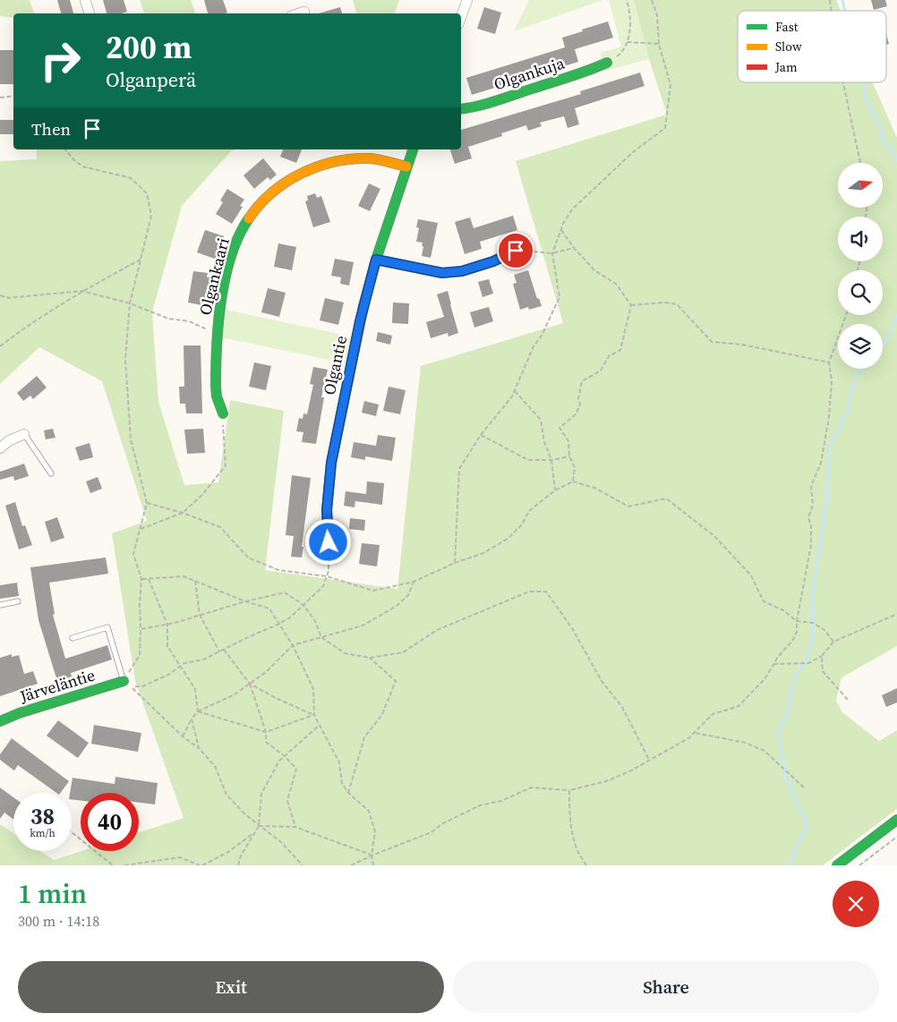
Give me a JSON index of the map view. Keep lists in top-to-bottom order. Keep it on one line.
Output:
{"streets":{"street":["Olgankuja","Olgankaari","Olgantie","Järveläntie"]},"crossings":[["Olgankaari","Olgantie"]],"legend":["Fast","Slow","Jam"],"north":"right","page":{"turn":["200 m","Olganperä"],"then":"Then","speed":"38 km/h","limit":"40","heading":["1 min","300 m · 14:18"],"buttons":["Exit","Share"]}}
